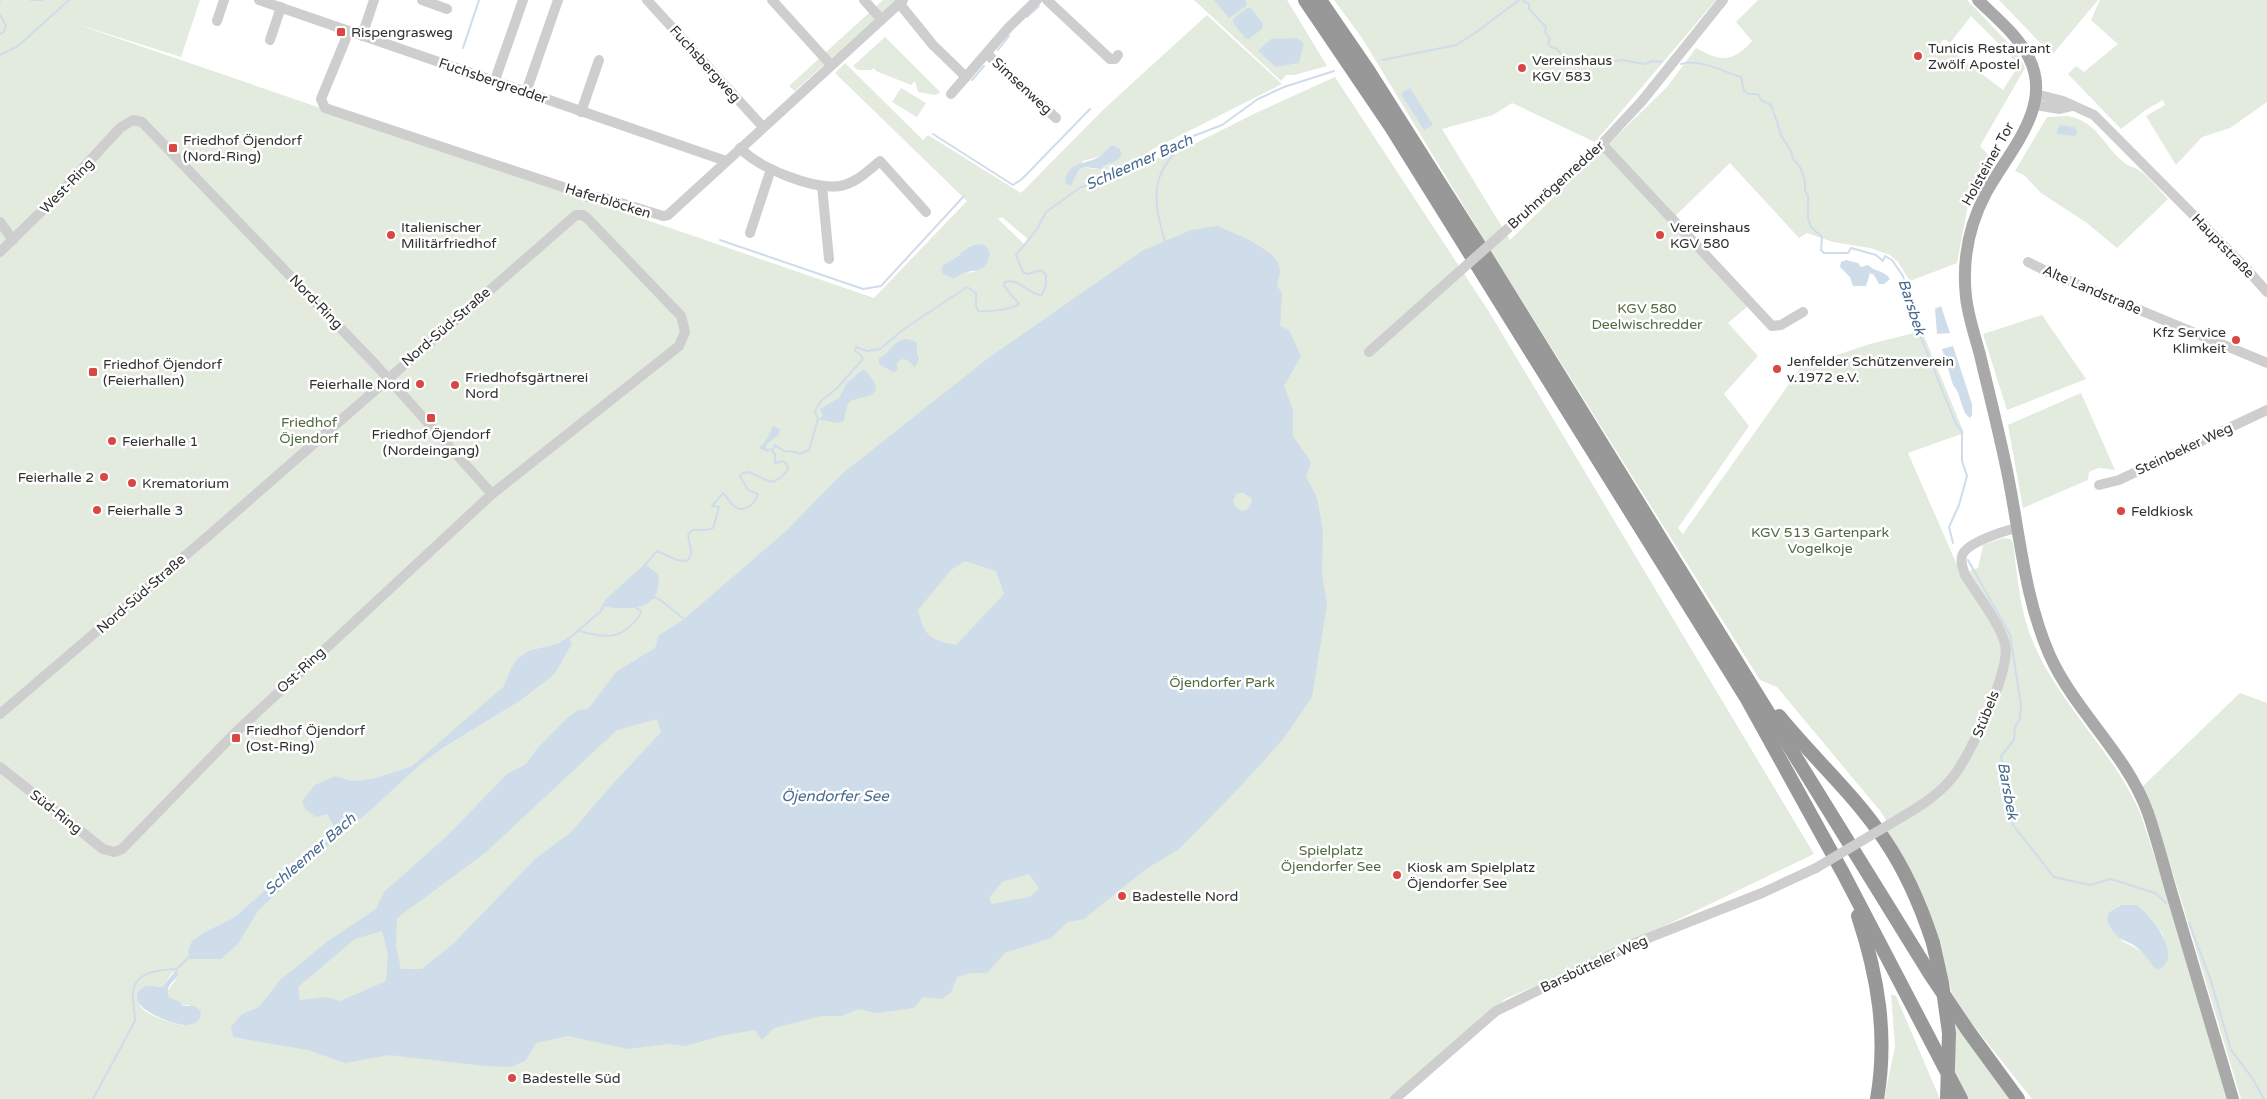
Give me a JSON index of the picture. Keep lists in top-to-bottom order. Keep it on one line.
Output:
{"streets":{"main road":["Holsteiner Tor"],"street":["Fuchsbergweg","Fuchsbergredder","Simsenweg","Bruhnrögenredder","West-Ring","Haferblöcken","Hauptstraße","Alte Landstraße","Nord-Ring","Nord-Süd-Straße","Steinbeker Weg","Ost-Ring","Stübels","Süd-Ring","Barsbütteler Weg"]},"crossings":[["Fuchsbergweg","Haferblöcken"],["Fuchsbergredder","Haferblöcken"],["Holsteiner Tor","Hauptstraße"],["Holsteiner Tor","Stübels"],["West-Ring","Nord-Ring"],["Nord-Ring","Nord-Süd-Straße"],["Nord-Ring","Ost-Ring"],["Nord-Süd-Straße","Ost-Ring"],["Ost-Ring","Süd-Ring"],["Stübels","Barsbütteler Weg"]],"water":["Schleemer Bach","Barsbek","Öjendorfer See"],"parks":["KGV 580 Deelwischredder","Friedhof Öjendorf","KGV 513 Gartenpark Vogelkoje","Öjendorfer Park","Spielplatz Öjendorfer See"],"places":{"transit":["Rispengrasweg","Friedhof Öjendorf (Nord-Ring)","Friedhof Öjendorf (Feierhallen)","Friedhof Öjendorf (Nordeingang)","Friedhof Öjendorf (Ost-Ring)"],"other":["Tunicis Restaurant Zwölf Apostel","Vereinshaus KGV 583","Italienischer Militärfriedhof","Vereinshaus KGV 580","Kfz Service Klimkeit","Jenfelder Schützenverein v.1972 e.V.","Feierhalle Nord","Friedhofsgärtnerei Nord","Feierhalle 1","Feierhalle 2","Krematorium","Feierhalle 3","Feldkiosk","Kiosk am Spielplatz Öjendorfer See","Badestelle Nord","Badestelle Süd"]}}
